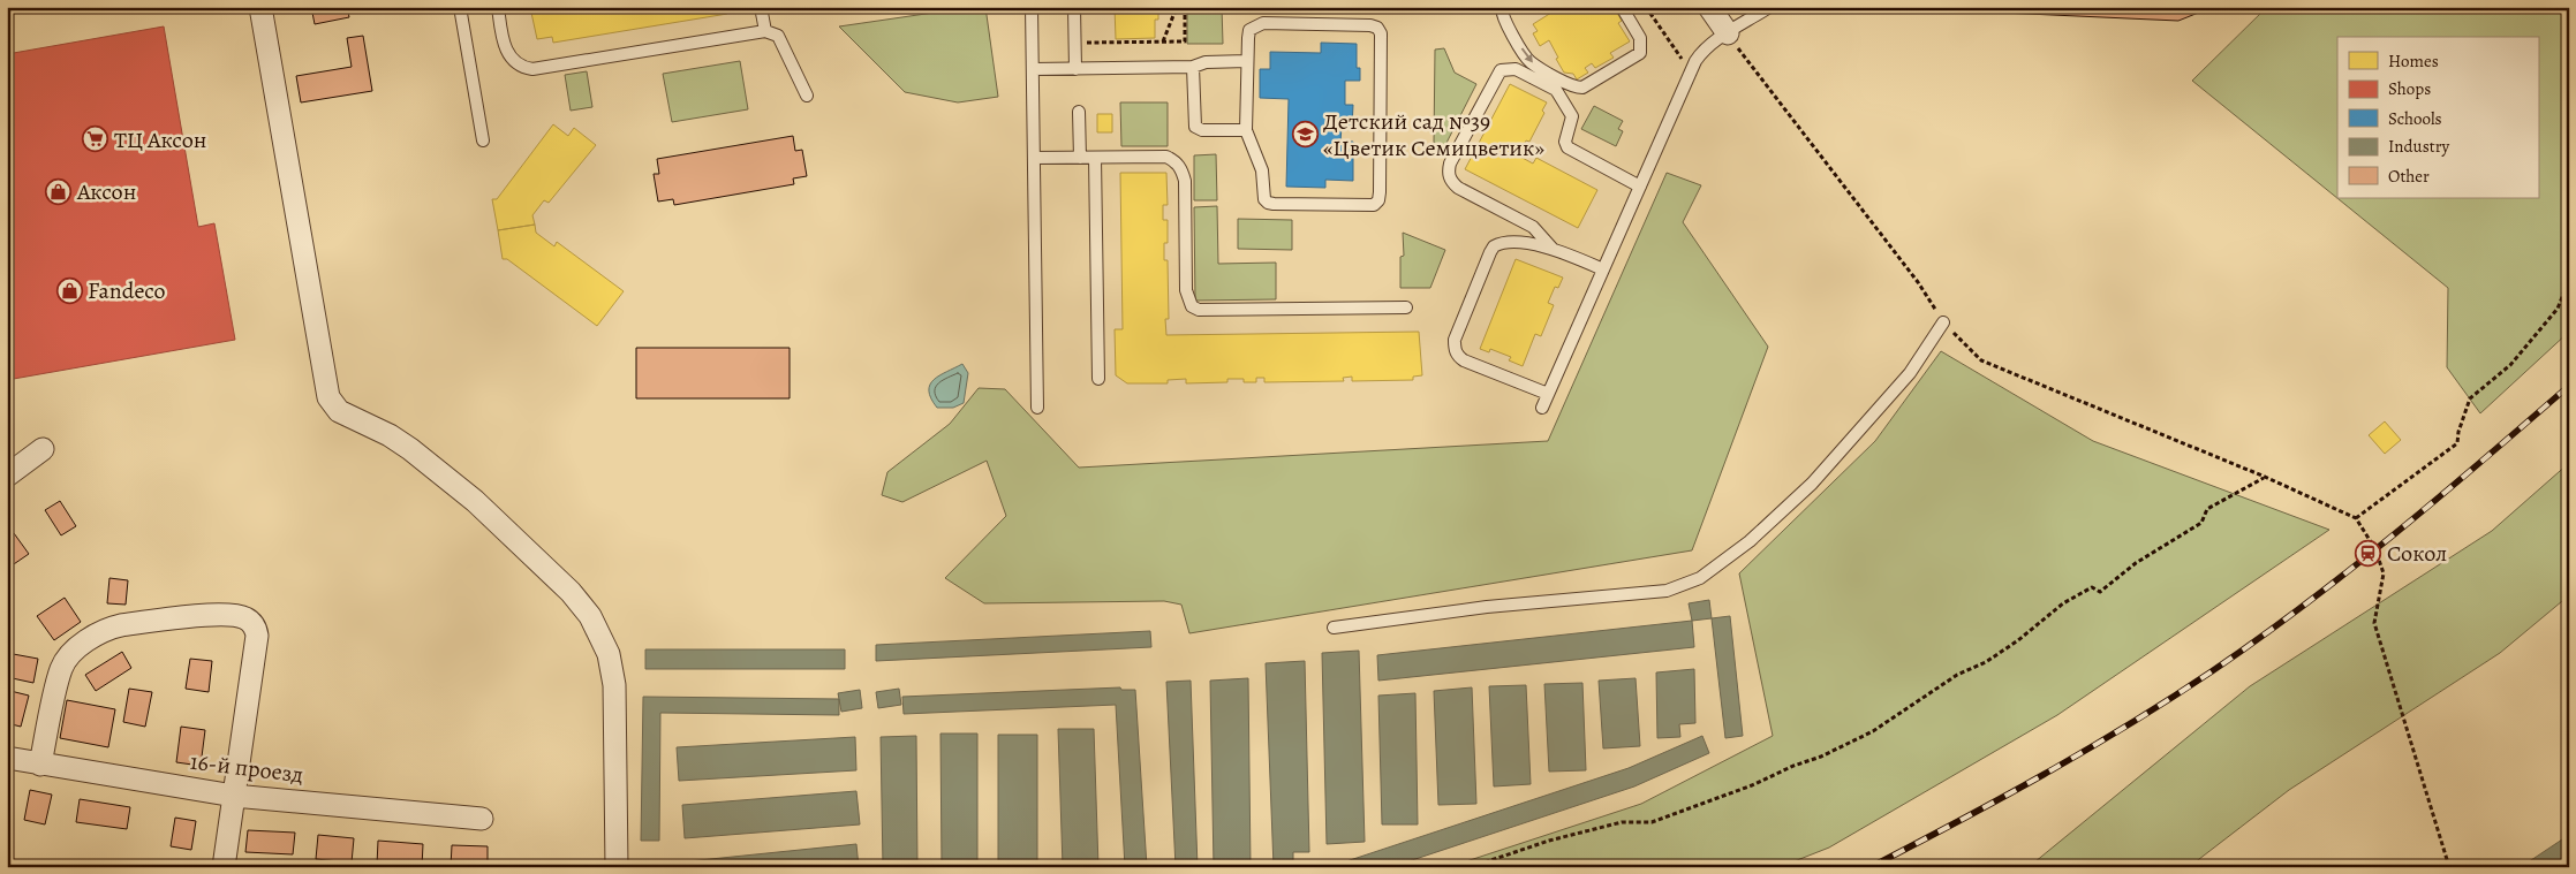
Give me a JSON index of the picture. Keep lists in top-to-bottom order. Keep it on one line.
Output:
{"streets":{"street":["16-й проезд"]},"places":{"school or university":["Детский сад №39 «Цветик Семицветик»"],"supermarket":["ТЦ Аксон"],"shop":["Аксон","Fandeco"],"station":["Сокол"]},"legend":["Homes","Shops","Schools","Industry","Other"]}
